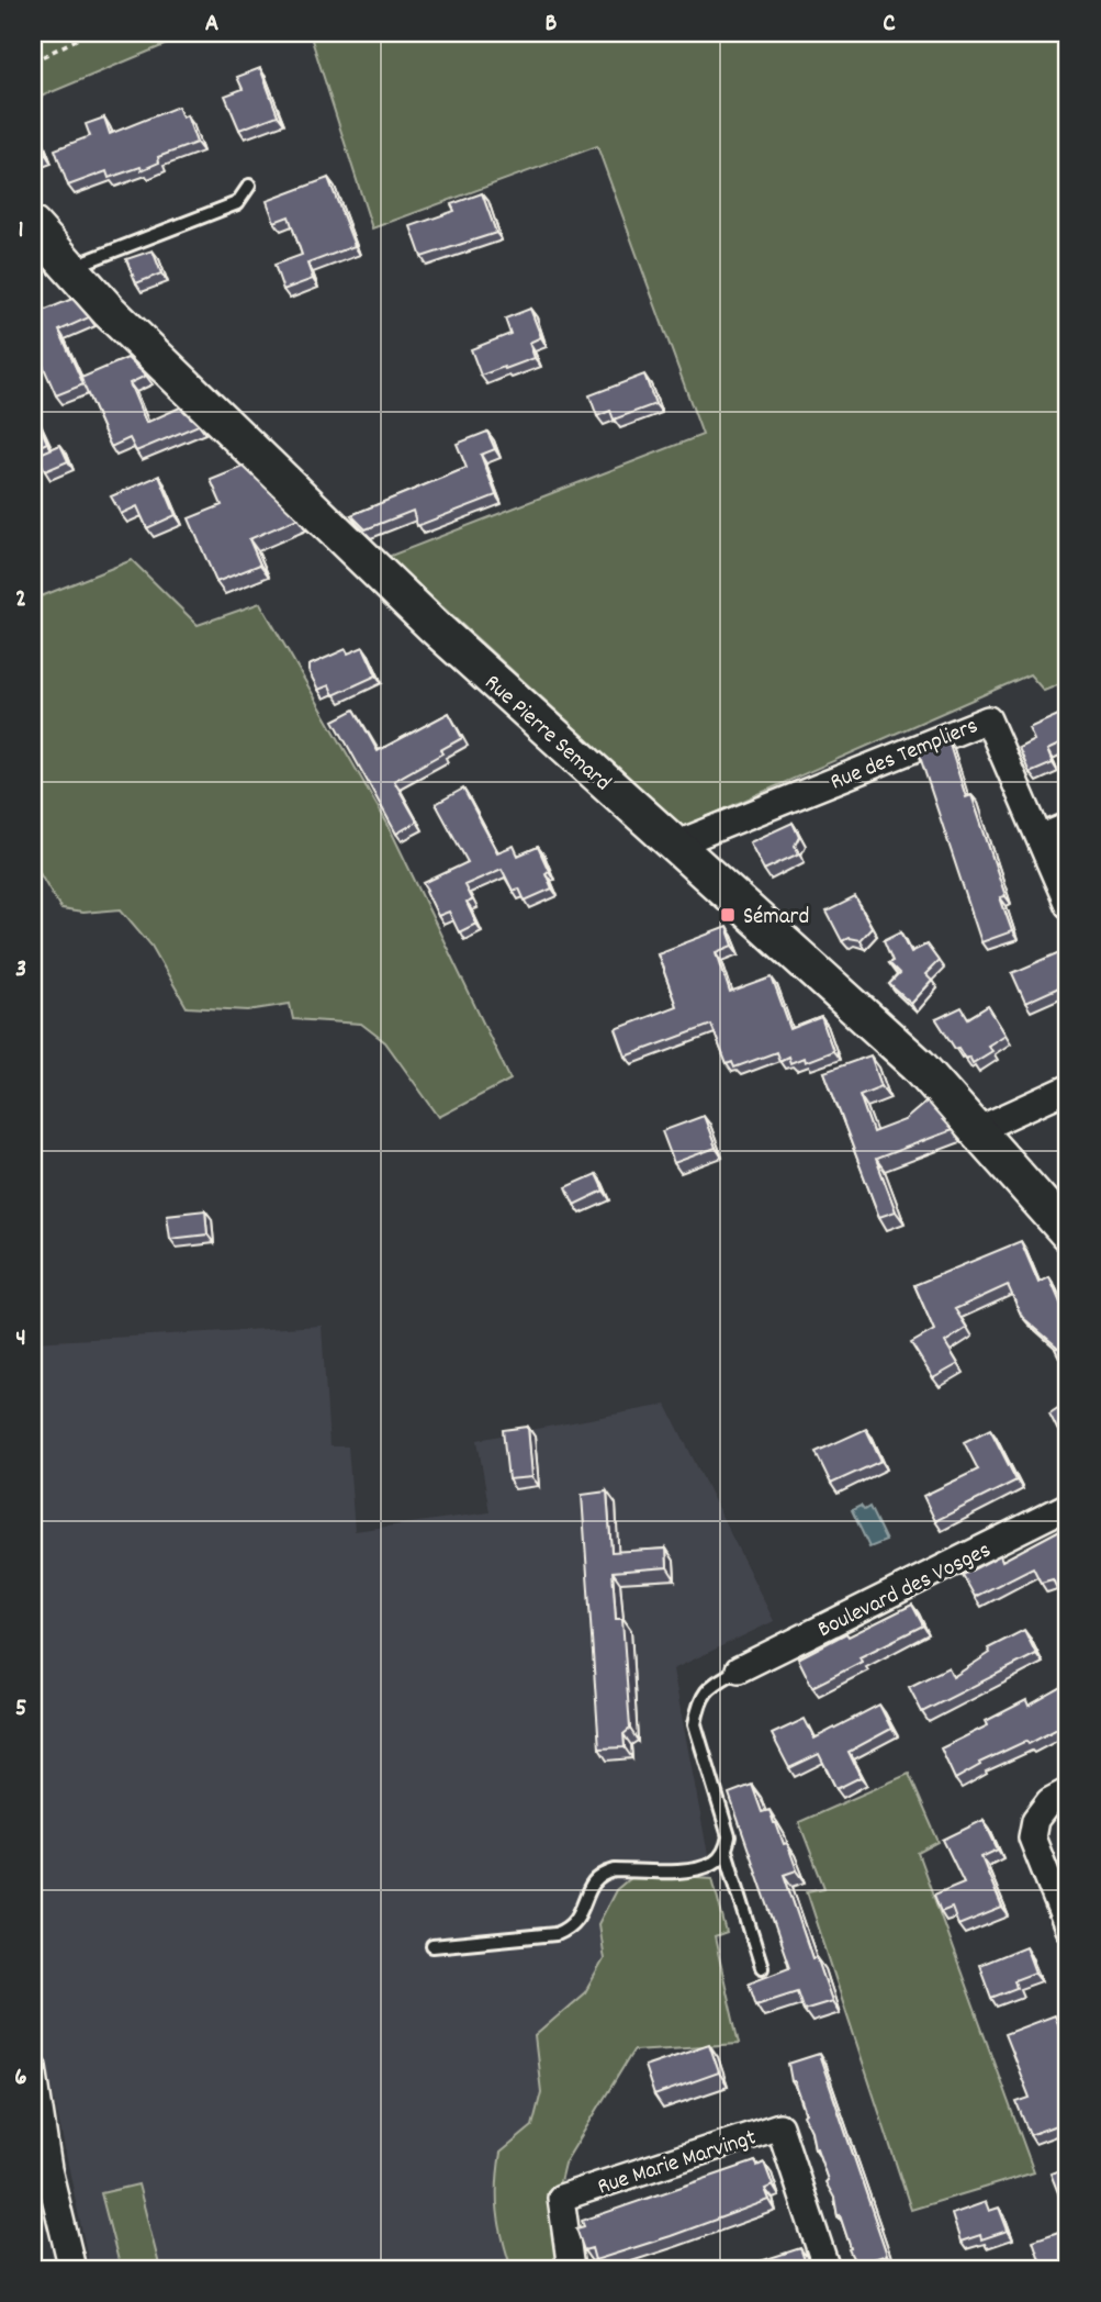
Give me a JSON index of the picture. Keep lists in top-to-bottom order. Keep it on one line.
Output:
{"streets":{"main road":["Rue Pierre Semard"],"street":["Rue des Templiers","Boulevard des Vosges","Rue Marie Marvingt"]},"crossings":[["Rue Pierre Semard","Rue des Templiers"]],"places":{"transit":["Sémard"]},"grid":{"columns":["A","B","C"],"rows":["1","2","3","4","5","6"]}}
